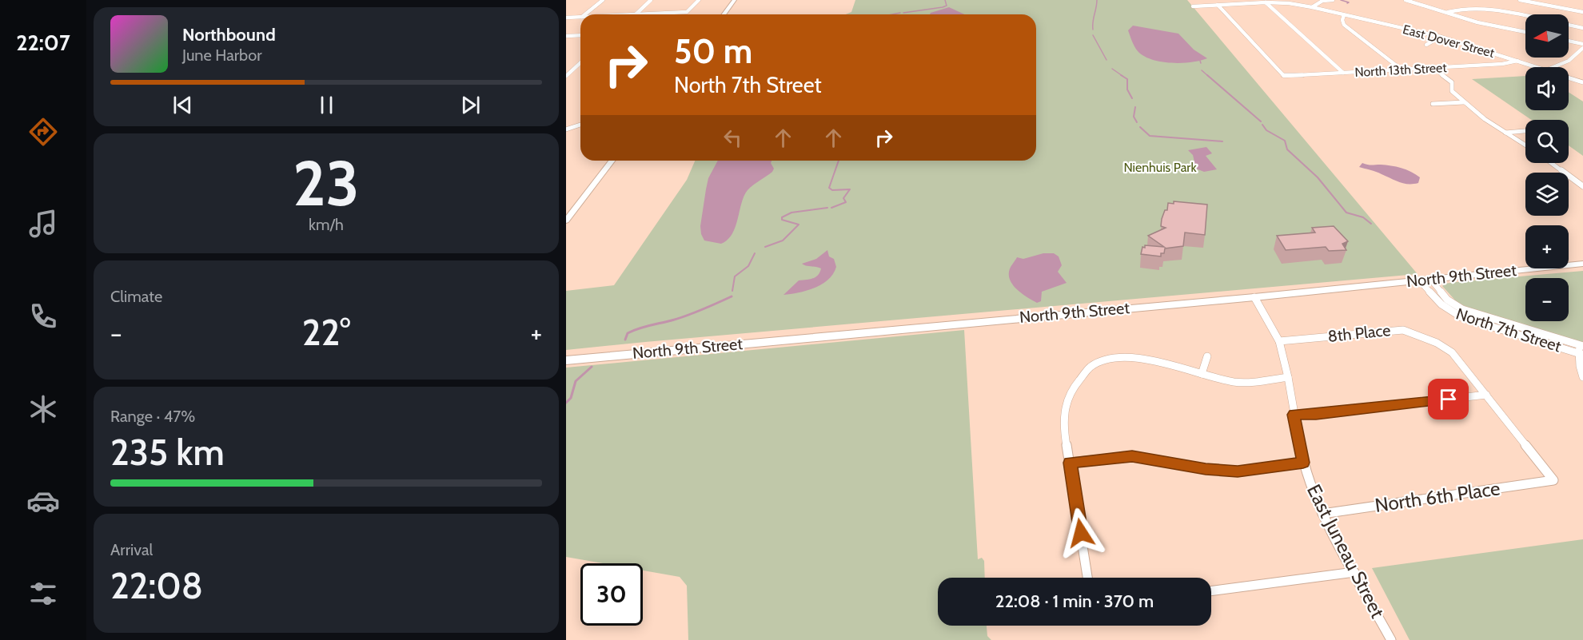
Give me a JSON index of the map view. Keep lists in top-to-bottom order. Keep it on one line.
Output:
{"streets":{"main road":["North 9th Street"],"street":["East Dover Street","North 13th Street","North 7th Street","8th Place","North 6th Place","East Juneau Street"]},"crossings":[["East Dover Street","North 13th Street"],["North 9th Street","North 7th Street"],["North 9th Street","East Juneau Street"],["8th Place","North 6th Place"],["8th Place","East Juneau Street"],["North 6th Place","East Juneau Street"]],"parks":["Nienhuis Park"],"north":"left","page":{"tabs":"22:07","map_buttons":["+","−"],"turn":["50 m","North 7th Street"],"song":["Northbound","June Harbor"],"tile":[["23","km/h"],"Climate",["Range · 47%","235 km"],["Arrival","22:08"]],"heat":["−","22°","+"],"limit":"30","trip":"22:08 · 1 min · 370 m"}}
